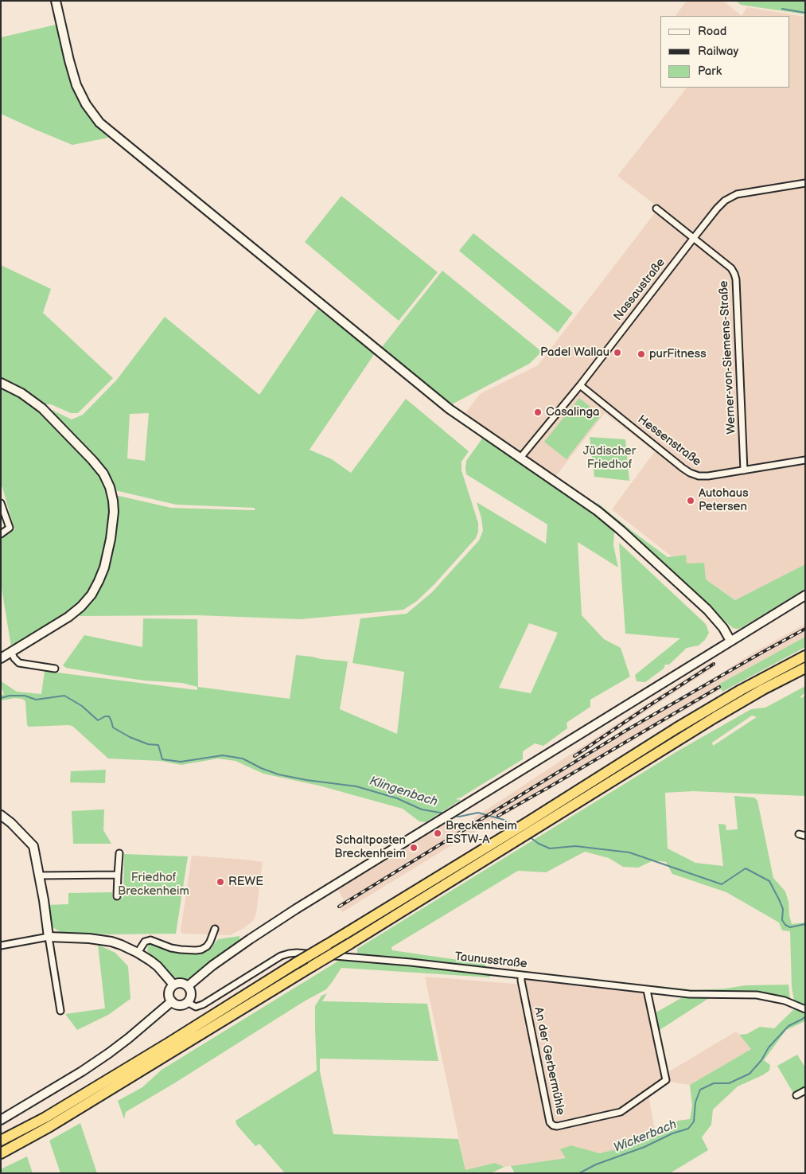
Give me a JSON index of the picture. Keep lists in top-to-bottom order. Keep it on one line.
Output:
{"streets":{"street":["Nassaustraße","Werner-von-Siemens-Straße","Hessenstraße","Taunusstraße","An der Gerbermühle"]},"crossings":[["Nassaustraße","Werner-von-Siemens-Straße"],["Nassaustraße","Hessenstraße"],["Werner-von-Siemens-Straße","Hessenstraße"],["Taunusstraße","An der Gerbermühle"]],"water":["Klingenbach","Wickerbach"],"parks":["Jüdischer Friedhof","Friedhof Breckenheim"],"places":["Padel Wallau","purFitness","Casalinga","Autohaus Petersen","Breckenheim ESTW-A","Schaltposten Breckenheim","REWE"],"legend":["Road","Railway","Park"]}
